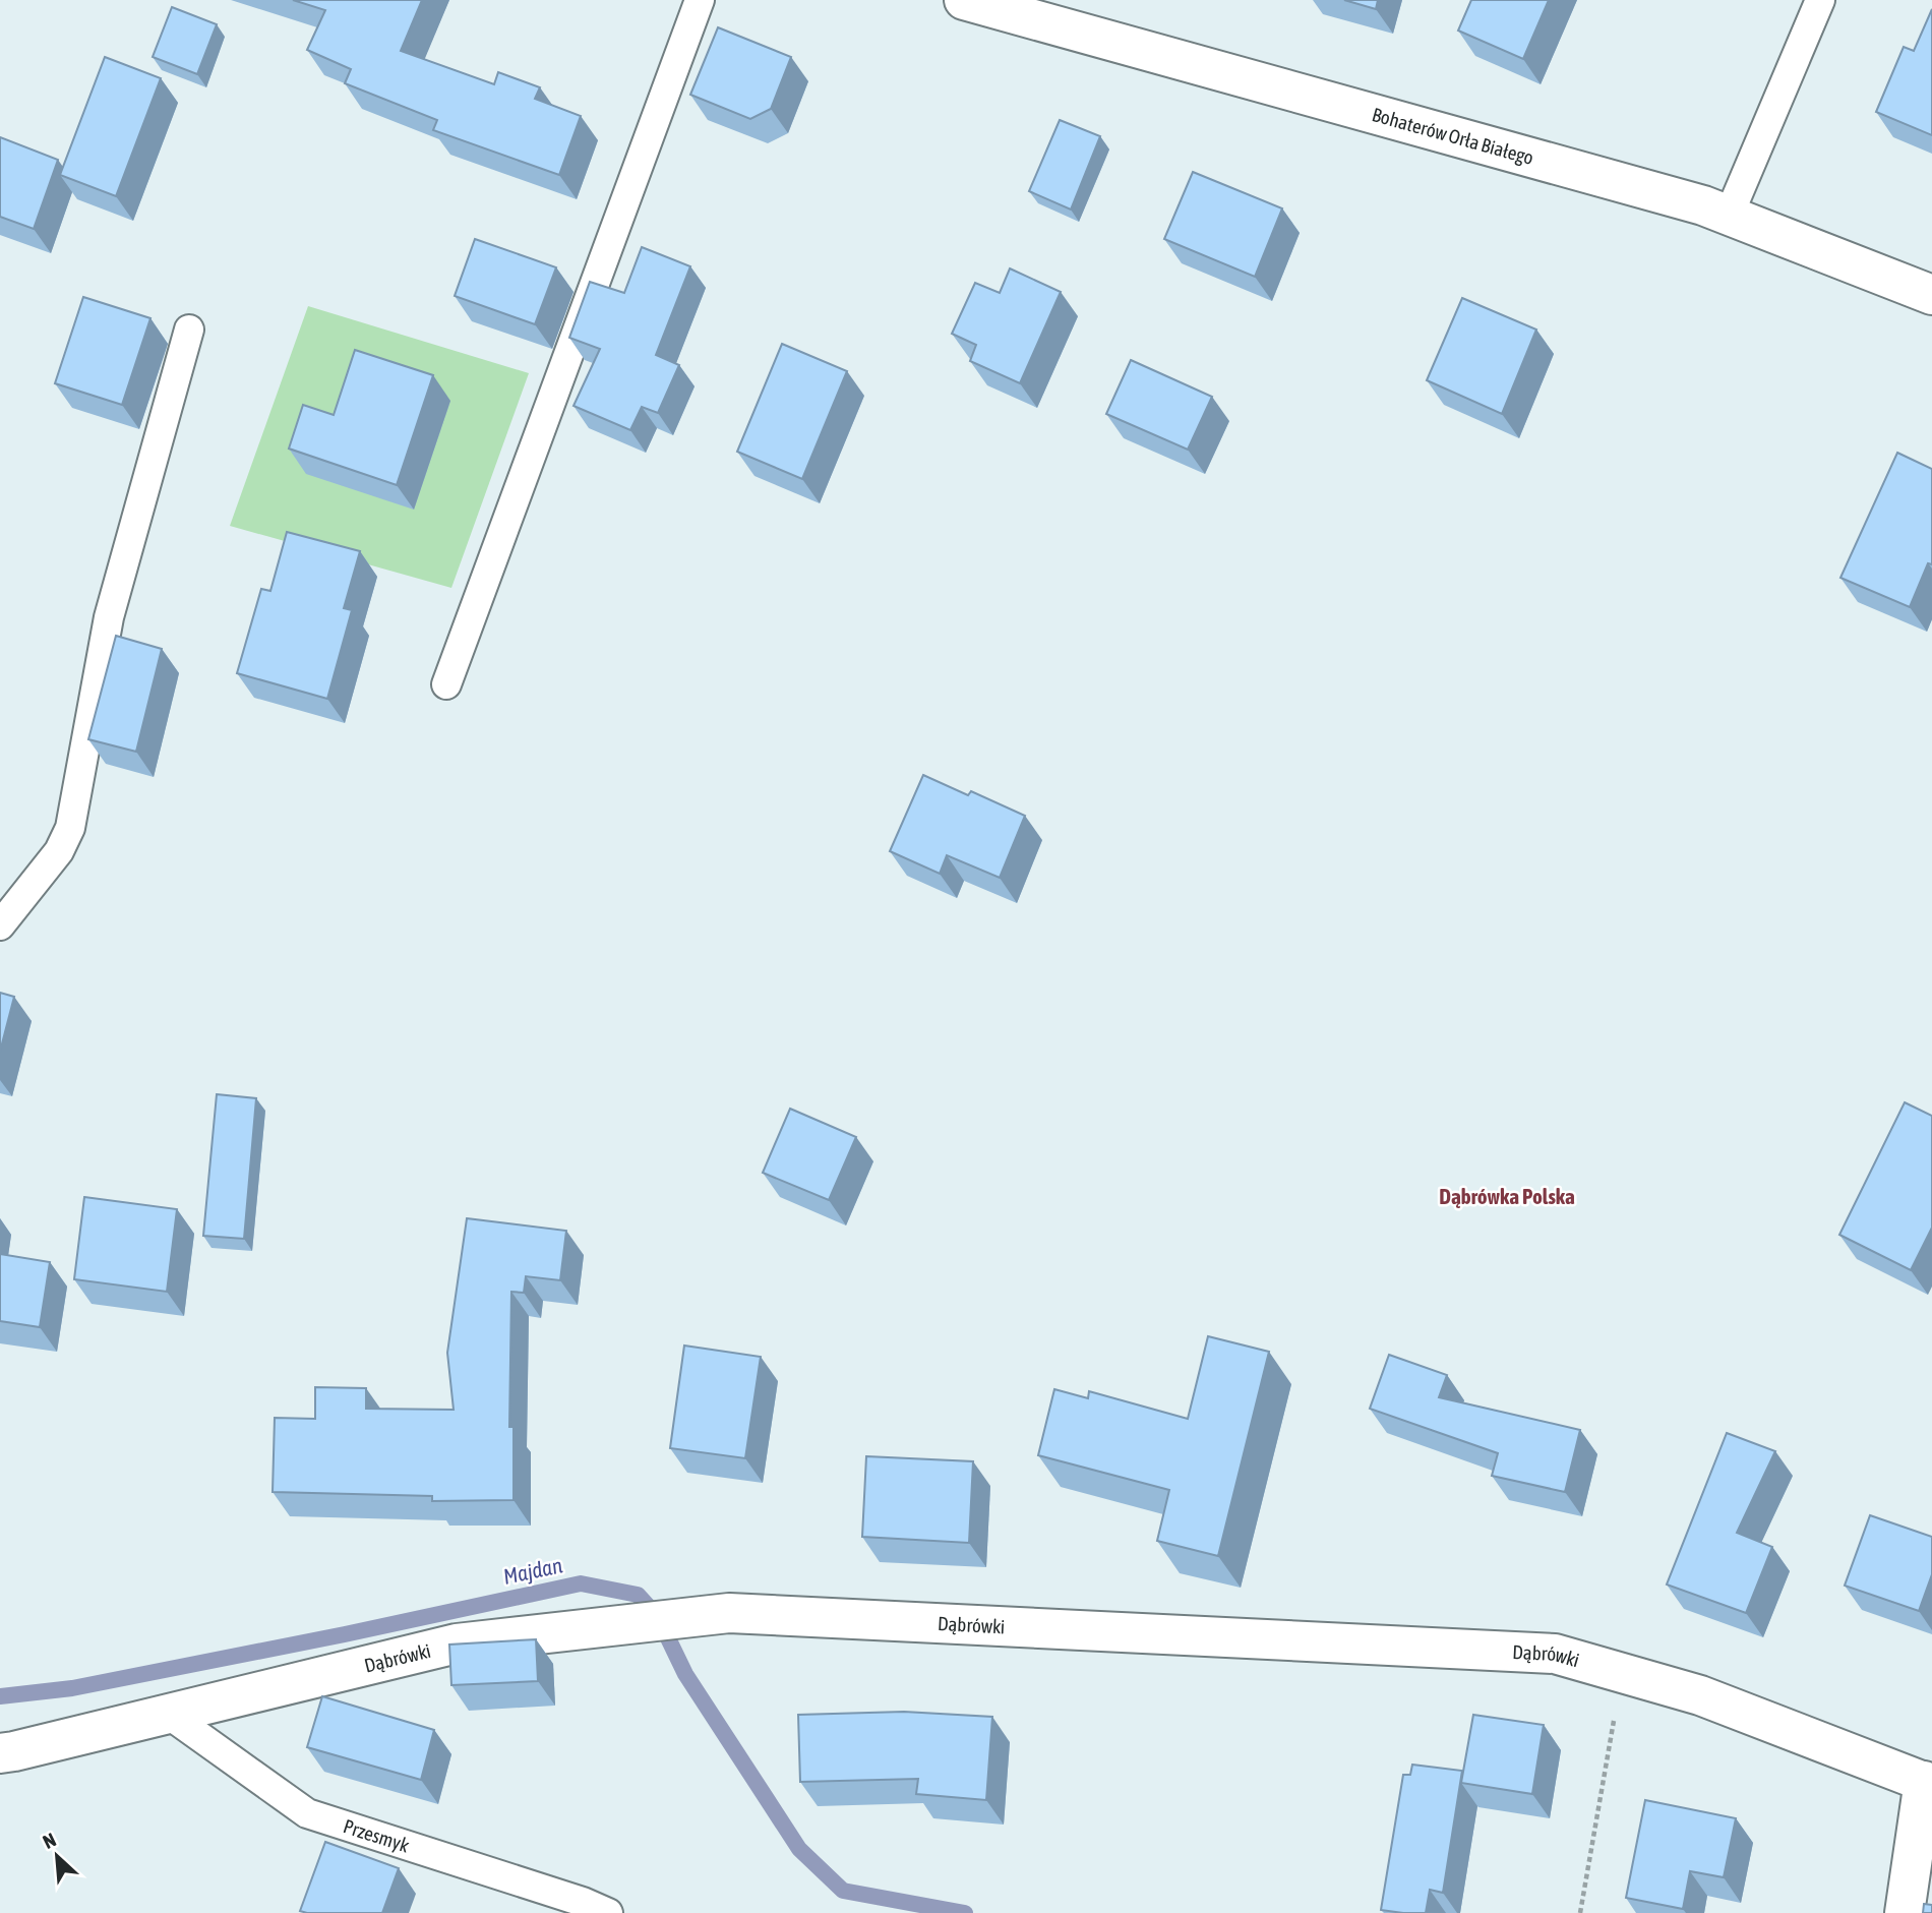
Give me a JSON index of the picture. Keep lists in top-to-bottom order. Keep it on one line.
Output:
{"streets":{"street":["Bohaterów Orła Białego","Dąbrówki"],"lane":["Przesmyk"]},"crossings":[["Dąbrówki","Przesmyk"]],"districts":["Dąbrówka Polska"],"water":["Majdan"],"north":"top left"}
